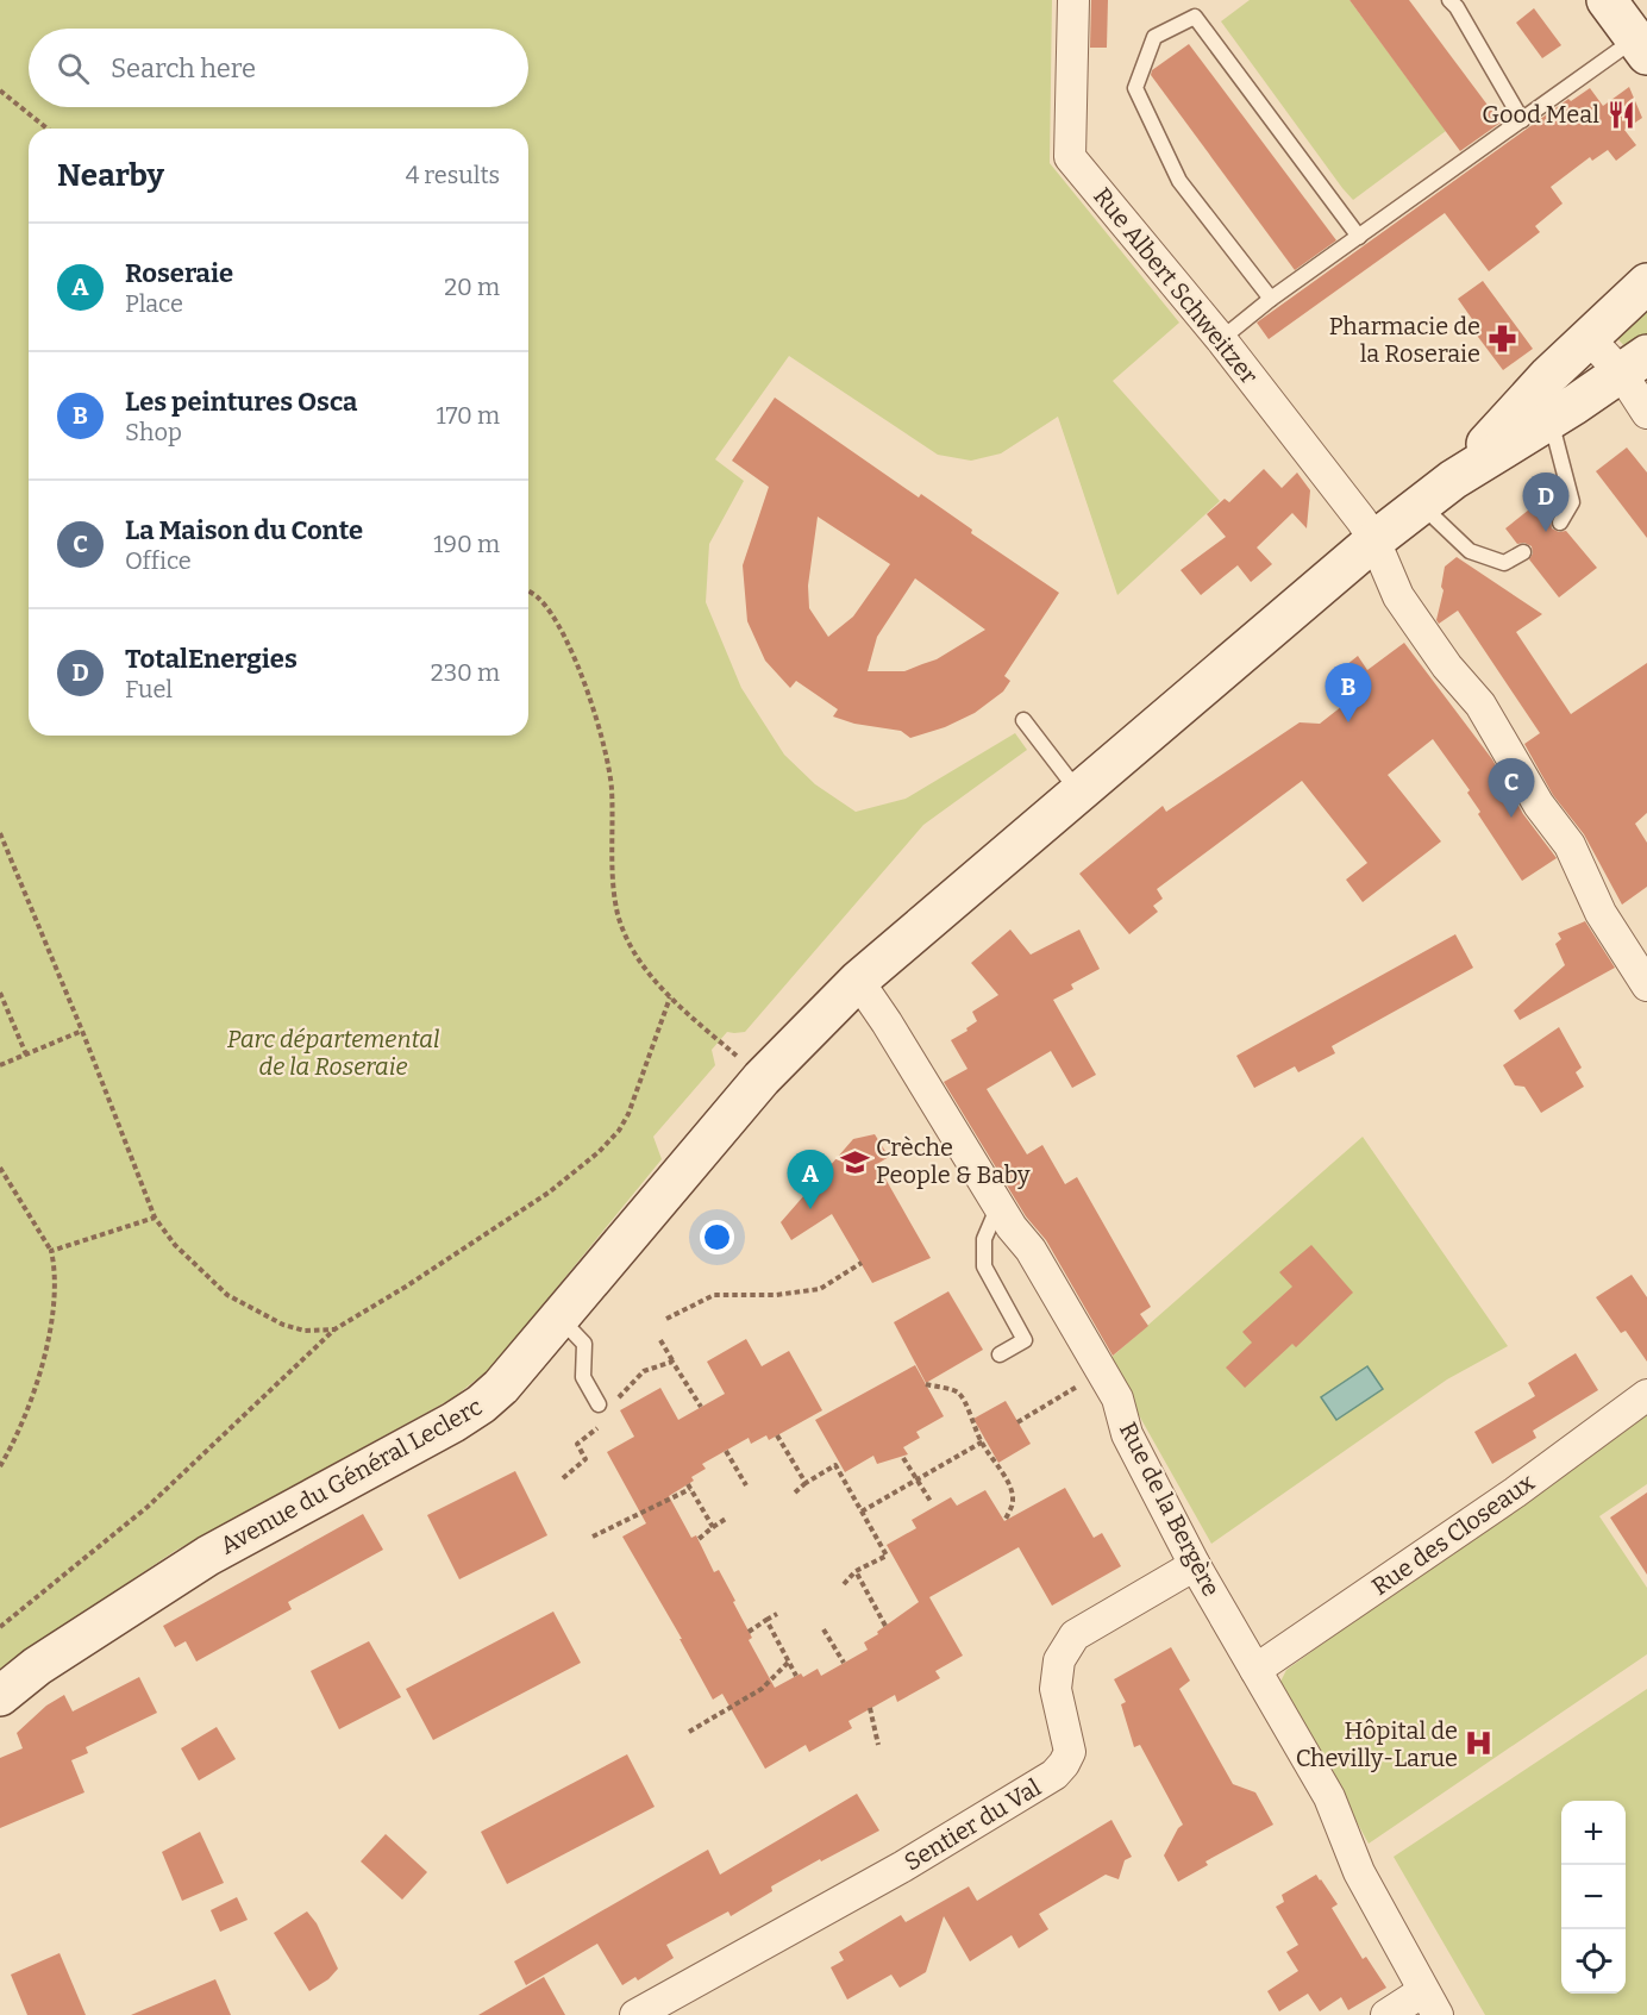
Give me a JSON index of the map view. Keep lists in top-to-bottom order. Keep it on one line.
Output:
{"streets":{"main road":["Avenue du Général Leclerc"],"street":["Rue Albert Schweitzer","Rue de la Bergère","Rue des Closeaux","Sentier du Val"]},"crossings":[["Rue Albert Schweitzer","Avenue du Général Leclerc"],["Avenue du Général Leclerc","Rue de la Bergère"],["Rue de la Bergère","Rue des Closeaux"],["Rue de la Bergère","Sentier du Val"]],"parks":["Parc départemental de la Roseraie"],"places":{"restaurant":["Good Meal"],"pharmacy":["Pharmacie de la Roseraie"],"school or university":["Crèche People & Baby"],"hospital":["Hôpital de Chevilly-Larue"]},"page":{"search":"Search here","heading":["Nearby","4 results"],"list":[{"mark":"A","name":"Roseraie","note":"Place","value":"20 m"},{"mark":"B","name":"Les peintures Osca","note":"Shop","value":"170 m"},{"mark":"C","name":"La Maison du Conte","note":"Office","value":"190 m"},{"mark":"D","name":"TotalEnergies","note":"Fuel","value":"230 m"}],"pins":["D","B","C","A"],"map_buttons":["+","−"]}}
